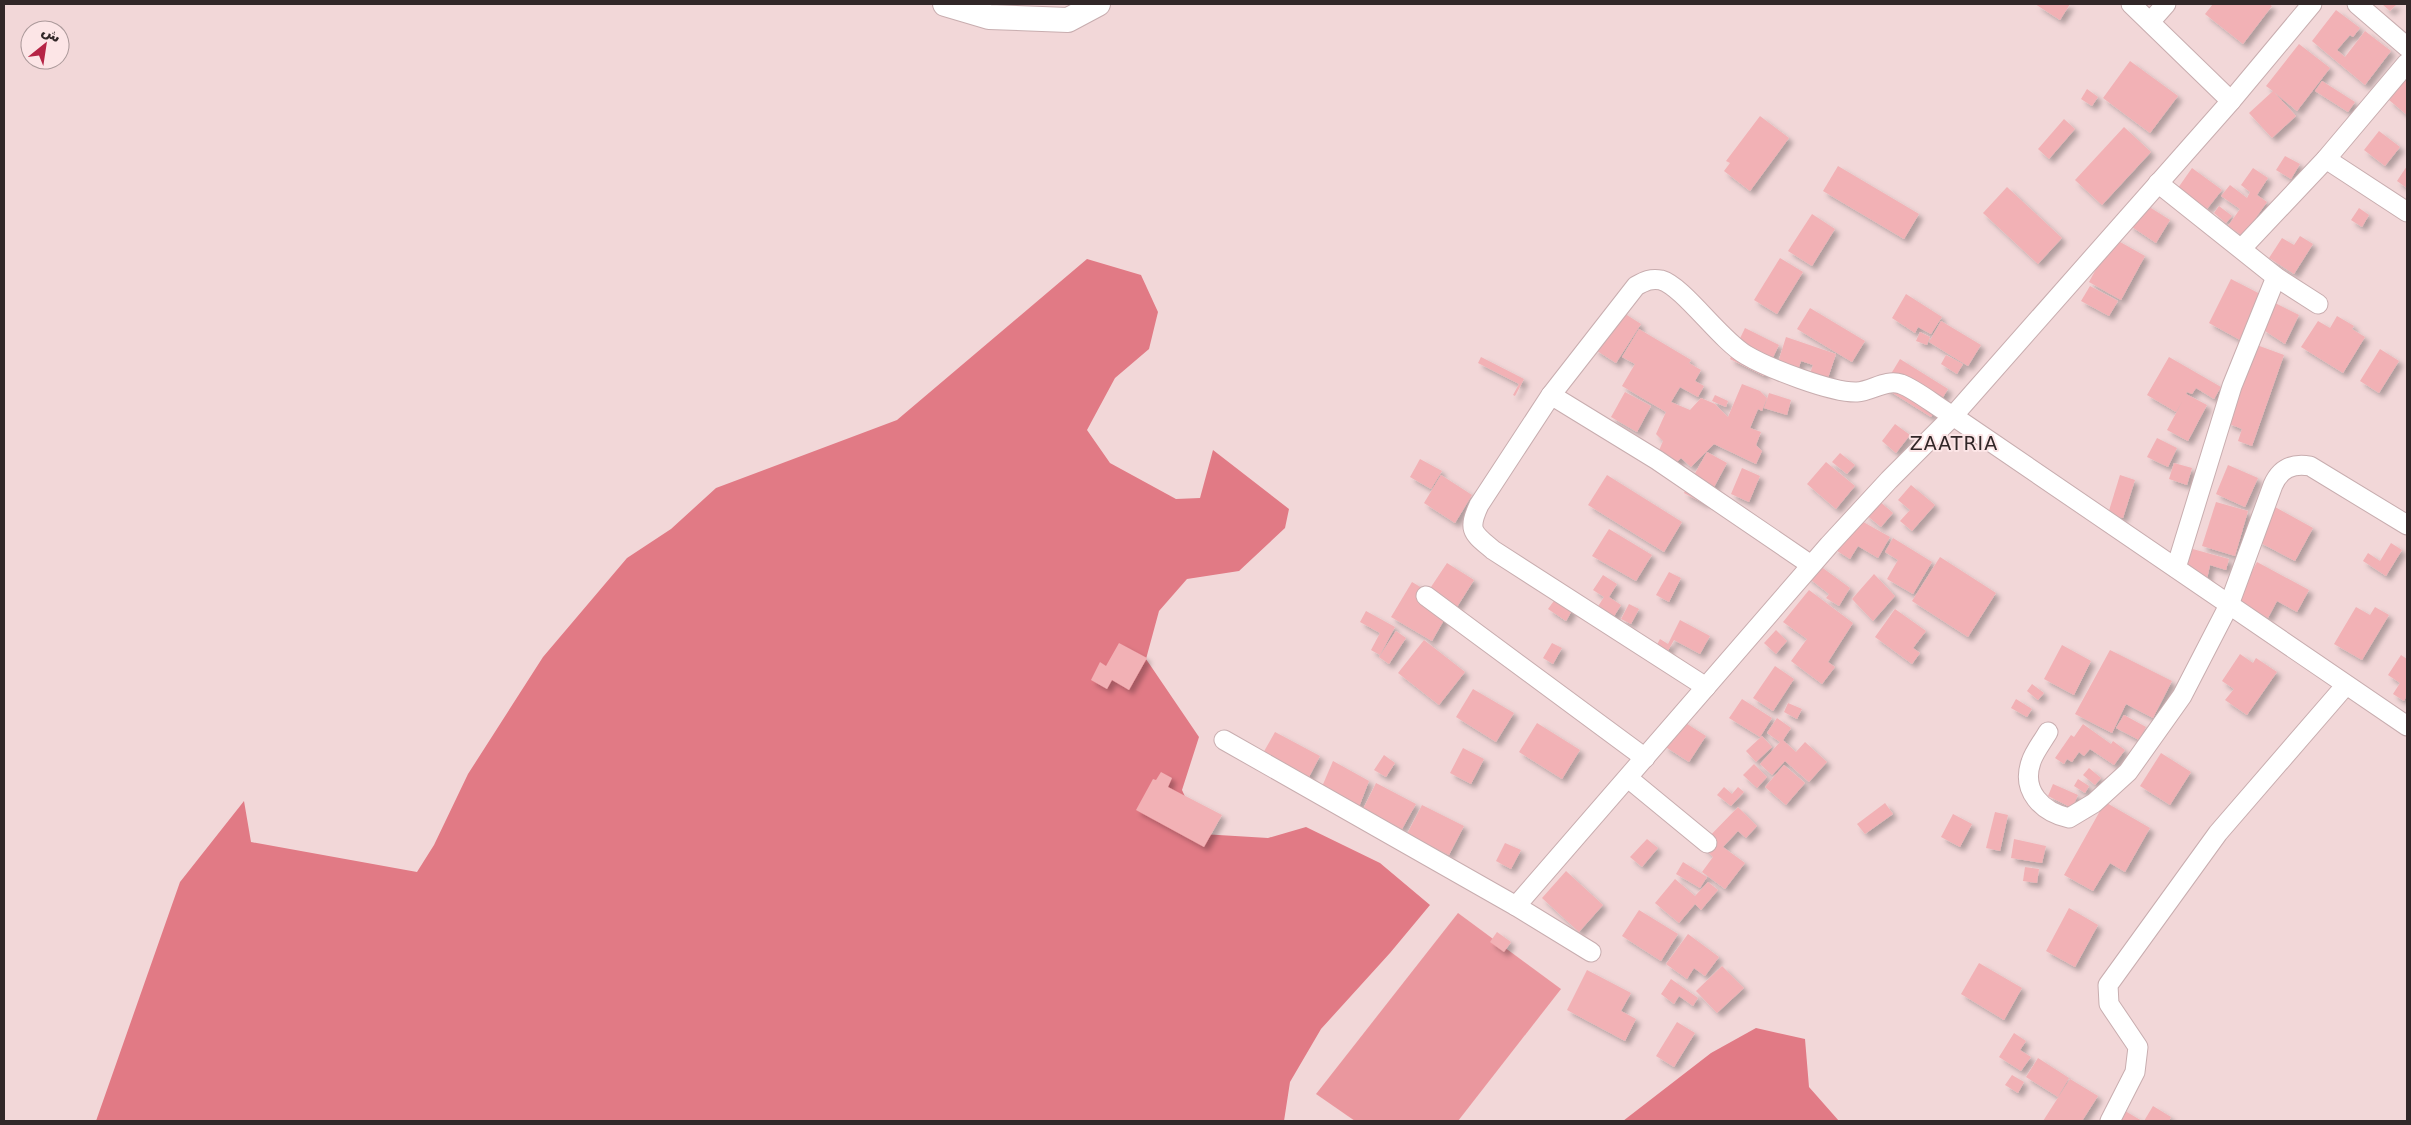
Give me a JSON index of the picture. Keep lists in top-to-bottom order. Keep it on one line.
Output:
{"districts":["ZAATRIA"],"north":"top right"}
